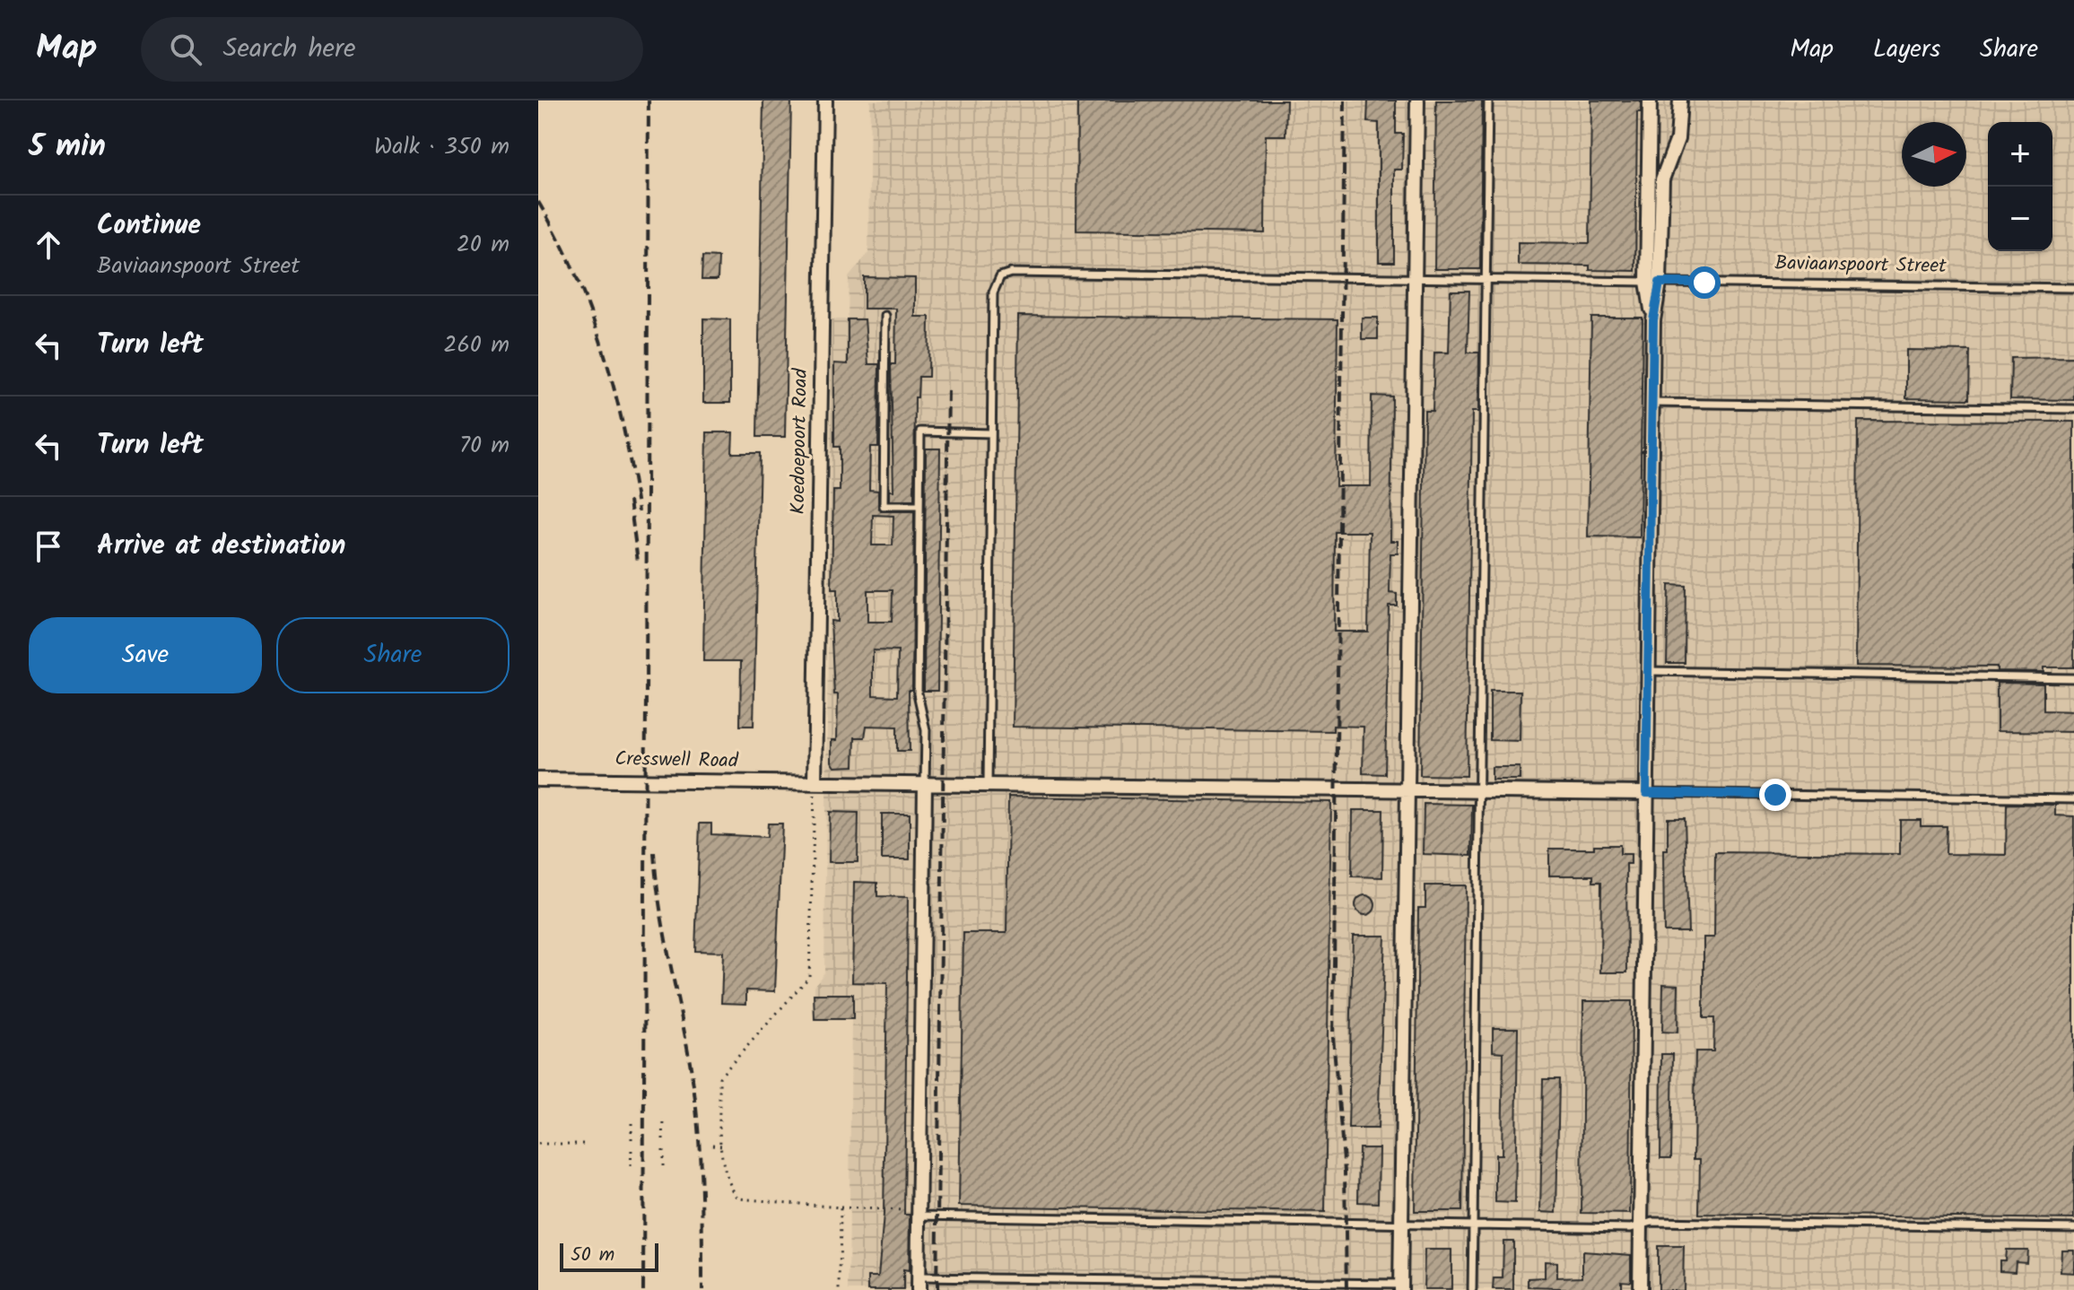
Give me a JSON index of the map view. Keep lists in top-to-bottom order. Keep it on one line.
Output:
{"streets":{"street":["Koedoepoort Road","Cresswell Road"],"lane":["Baviaanspoort Street"]},"crossings":[["Koedoepoort Road","Cresswell Road"]],"scale_bar":"50 m","north":"right","page":{"header":"Map","search":"Search here","nav":["Map","Layers","Share"],"heading":["5 min","Walk · 350 m"],"map_buttons":["+","−"],"list":[["Continue","Baviaanspoort Street","20 m"],["Turn left","260 m"],["Turn left","70 m"],"Arrive at destination"],"buttons":["Save","Share"],"scale":"50 m"}}
